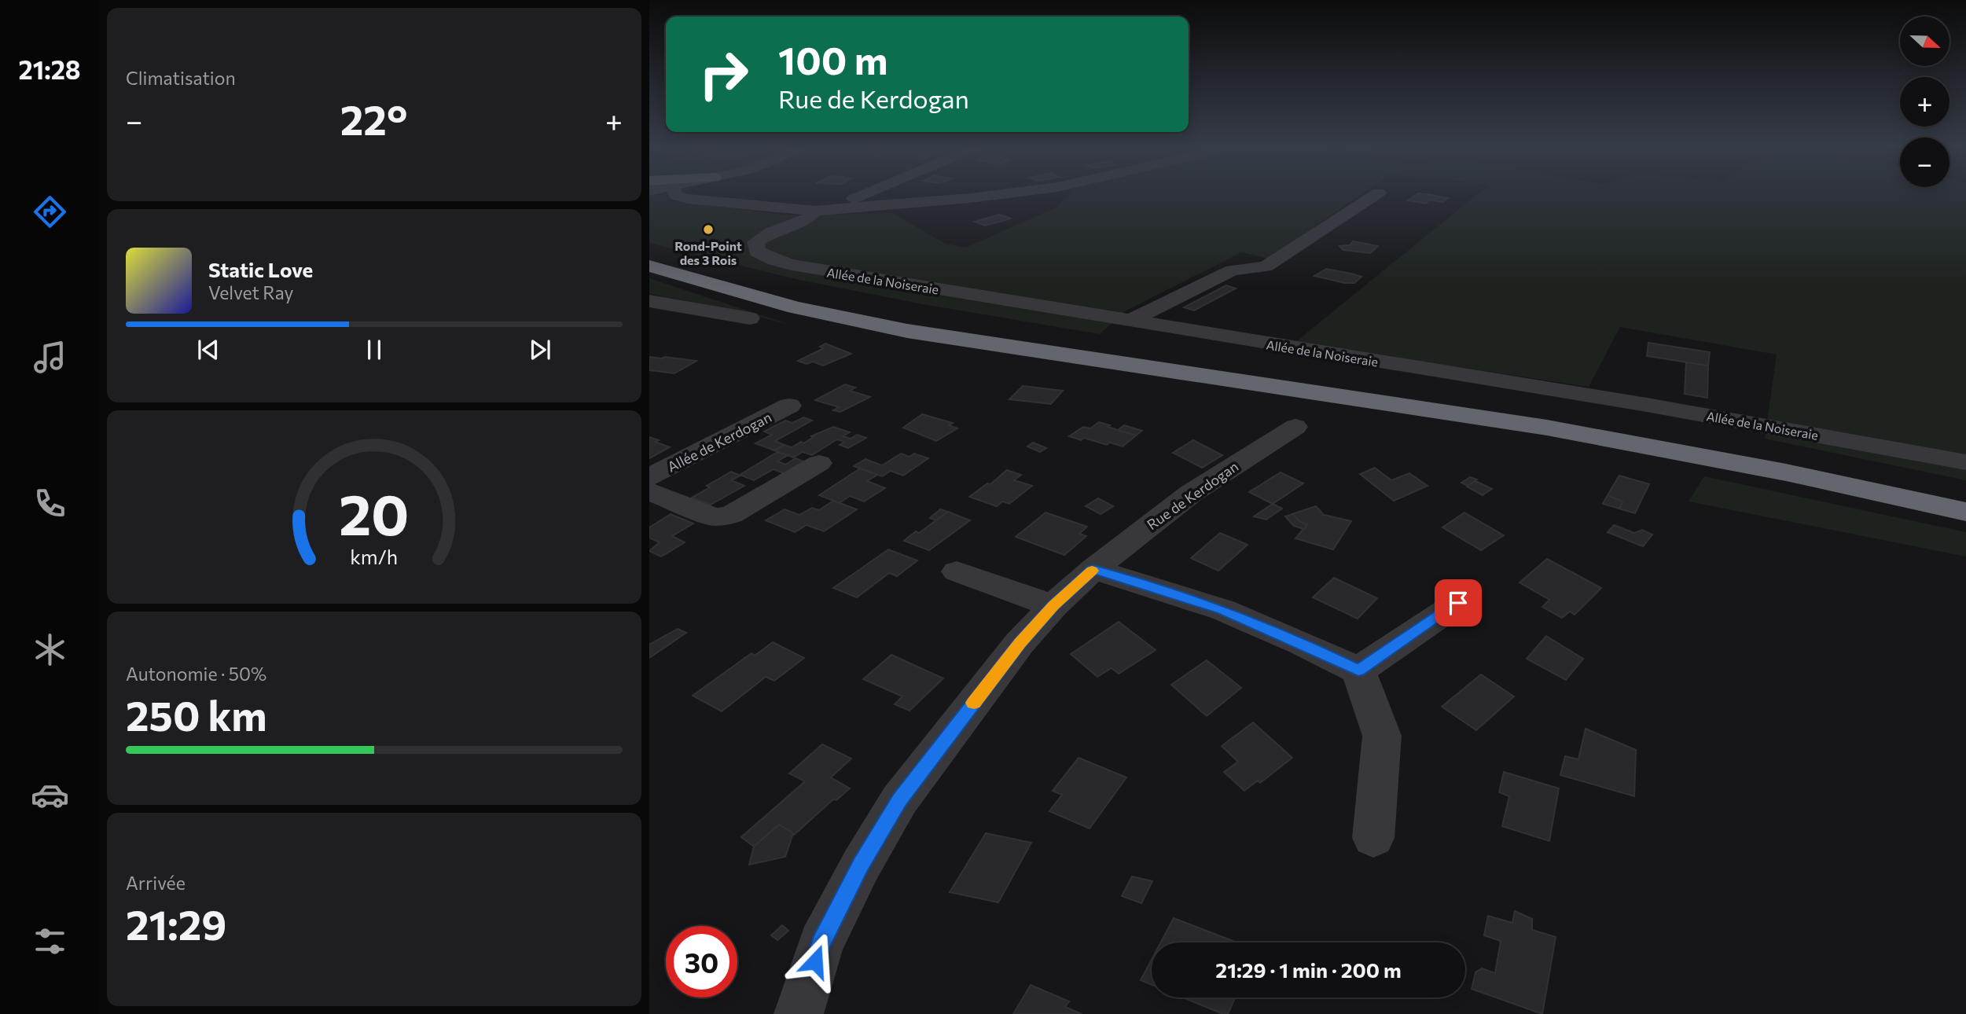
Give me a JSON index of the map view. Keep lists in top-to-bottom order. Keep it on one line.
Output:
{"streets":{"street":["Allée de la Noiseraie","Allée de Kerdogan","Rue de Kerdogan"]},"places":["Rond-Point des 3 Rois"],"north":"right","page":{"tabs":"21:28","tile":["Climatisation",["Autonomie · 50%","250 km"],["Arrivée","21:29"]],"map_buttons":["+","−"],"turn":["100 m","Rue de Kerdogan"],"heat":["−","22°","+"],"song":["Static Love","Velvet Ray"],"limit":"30","trip":"21:29 · 1 min · 200 m","gauge":["20","km/h"]}}
